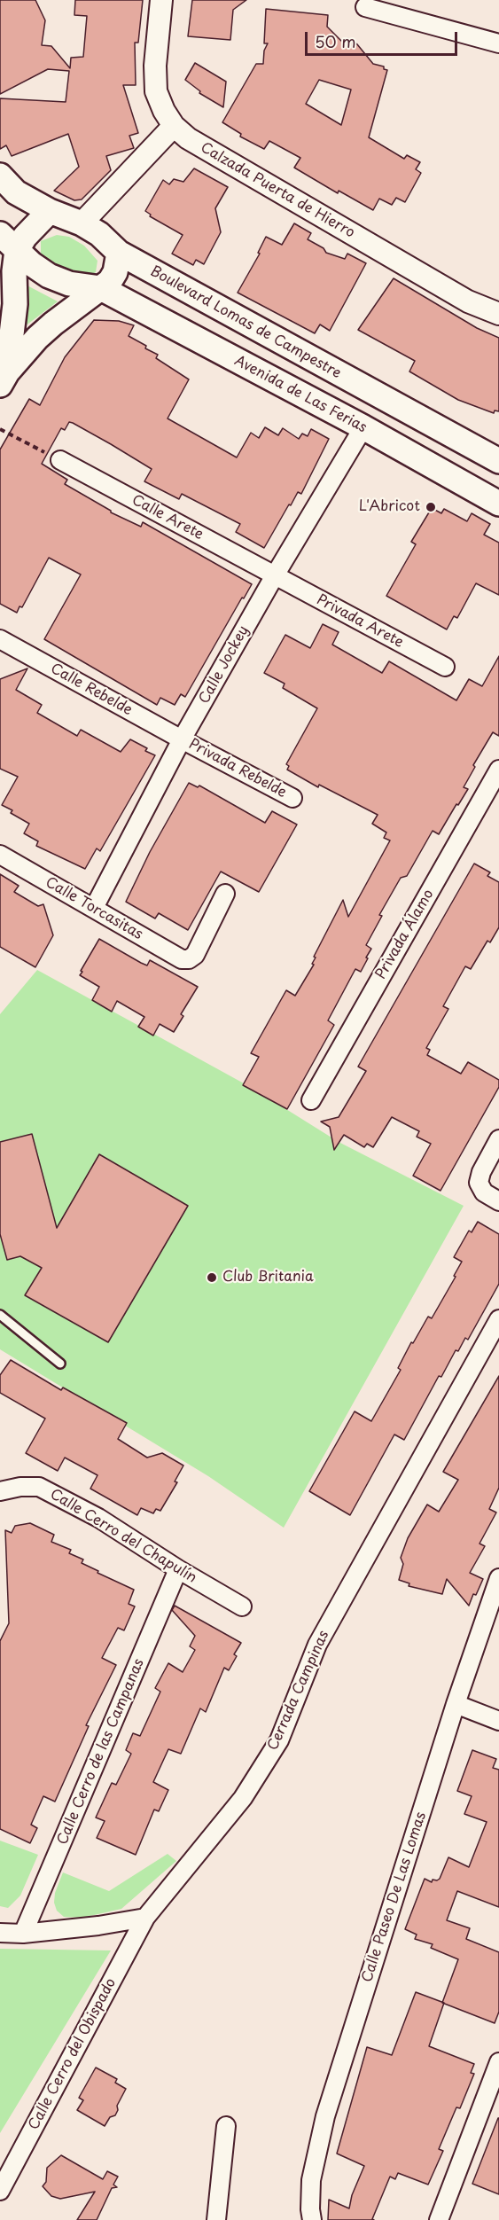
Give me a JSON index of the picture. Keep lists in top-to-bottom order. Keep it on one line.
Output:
{"streets":{"main road":["Boulevard Lomas de Campestre","Avenida de Las Ferias"],"street":["Calzada Puerta de Hierro","Calle Arete","Privada Arete","Calle Jockey","Calle Rebelde","Privada Rebelde","Calle Torcasitas","Privada Álamo","Calle Cerro del Chapulín","Cerrada Campinas","Calle Cerro de las Campanas","Calle Paseo De Las Lomas","Calle Cerro del Obispado"]},"crossings":[["Avenida de Las Ferias","Calle Jockey"],["Calle Arete","Privada Arete"],["Calle Arete","Calle Jockey"],["Privada Arete","Calle Jockey"],["Calle Jockey","Calle Rebelde"],["Calle Jockey","Privada Rebelde"],["Calle Jockey","Calle Torcasitas"],["Calle Rebelde","Privada Rebelde"],["Calle Cerro del Chapulín","Calle Cerro de las Campanas"],["Cerrada Campinas","Calle Cerro del Obispado"]],"places":["L'Abricot","Club Britania"],"scale_bar":"50 m"}
